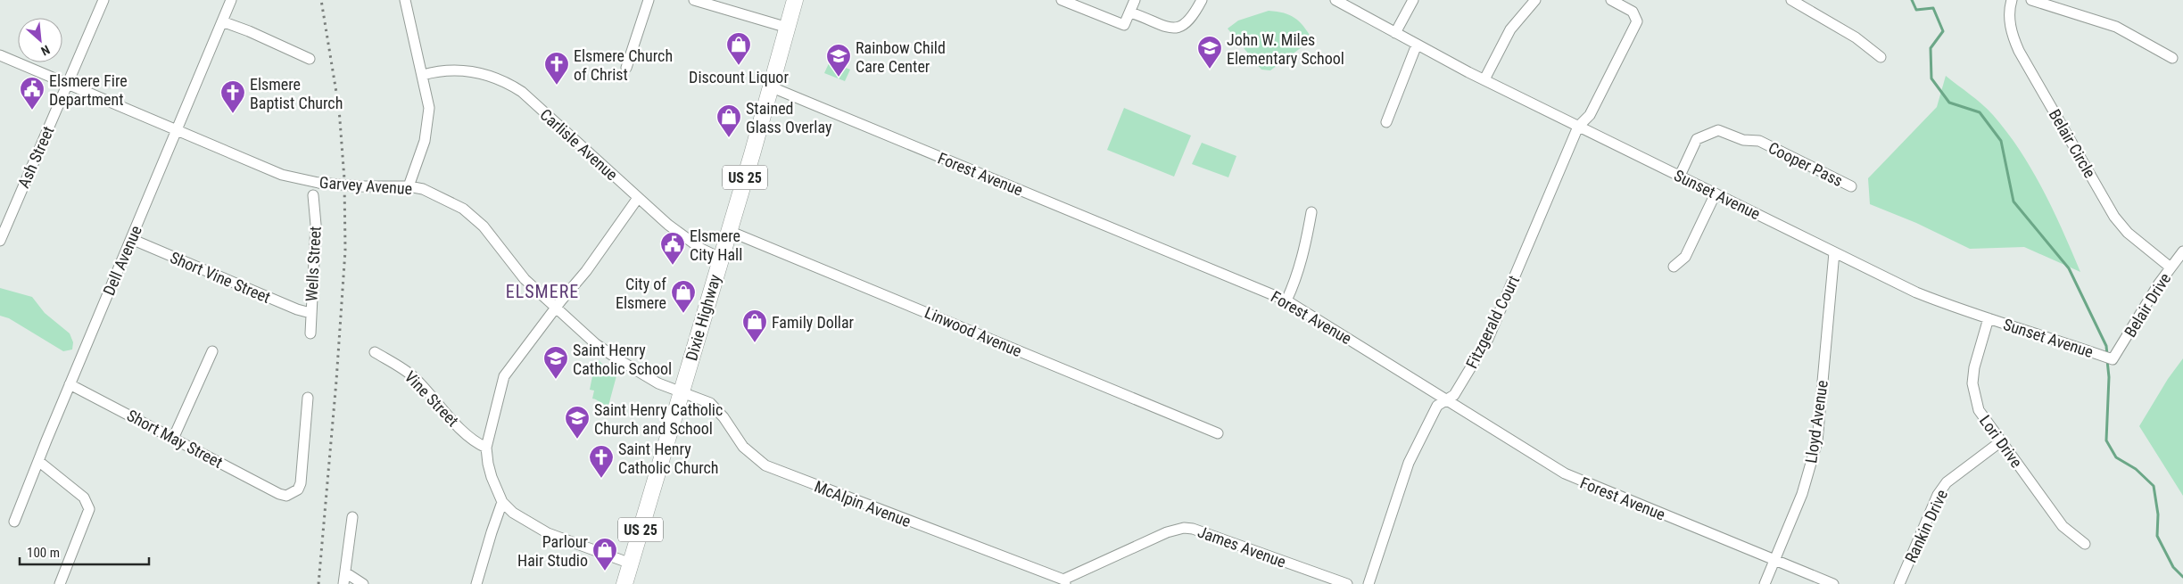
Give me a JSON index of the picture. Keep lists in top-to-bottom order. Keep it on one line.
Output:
{"streets":{"main road":["US 25","Dixie Highway"],"street":["Belair Circle","Carlisle Avenue","Ash Street","Cooper Pass","Forest Avenue","Garvey Avenue","Sunset Avenue","Dell Avenue","Wells Street","Short Vine Street","Belair Drive","Fitzgerald Court","Linwood Avenue","Vine Street","Lloyd Avenue","Short May Street","Lori Drive","McAlpin Avenue","Rankin Drive","James Avenue"]},"crossings":[["Belair Circle","Belair Drive"],["Carlisle Avenue","Dixie Highway"],["Ash Street","Garvey Avenue"],["Cooper Pass","Sunset Avenue"],["Forest Avenue","Dixie Highway"],["Forest Avenue","Fitzgerald Court"],["Forest Avenue","Lloyd Avenue"],["Garvey Avenue","Dell Avenue"],["Garvey Avenue","Dixie Highway"],["Garvey Avenue","McAlpin Avenue"],["Sunset Avenue","Belair Drive"],["Sunset Avenue","Fitzgerald Court"],["Sunset Avenue","Lloyd Avenue"],["Sunset Avenue","Lori Drive"],["Dell Avenue","Short Vine Street"],["Dell Avenue","Short May Street"],["Wells Street","Short Vine Street"],["Dixie Highway","Linwood Avenue"],["Dixie Highway","McAlpin Avenue"],["Lori Drive","Rankin Drive"],["McAlpin Avenue","James Avenue"]],"districts":["ELSMERE"],"places":{"shop":["Discount Liquor","Stained Glass Overlay","City of Elsmere","Family Dollar","Parlour Hair Studio"],"school or university":["John W. Miles Elementary School","Rainbow Child Care Center","Saint Henry Catholic School","Saint Henry Catholic Church and School"],"church":["Elsmere Church of Christ","Elsmere Baptist Church","Saint Henry Catholic Church"],"public building":["Elsmere Fire Department","Elsmere City Hall"]},"scale_bar":"100 m","north":"bottom right"}
